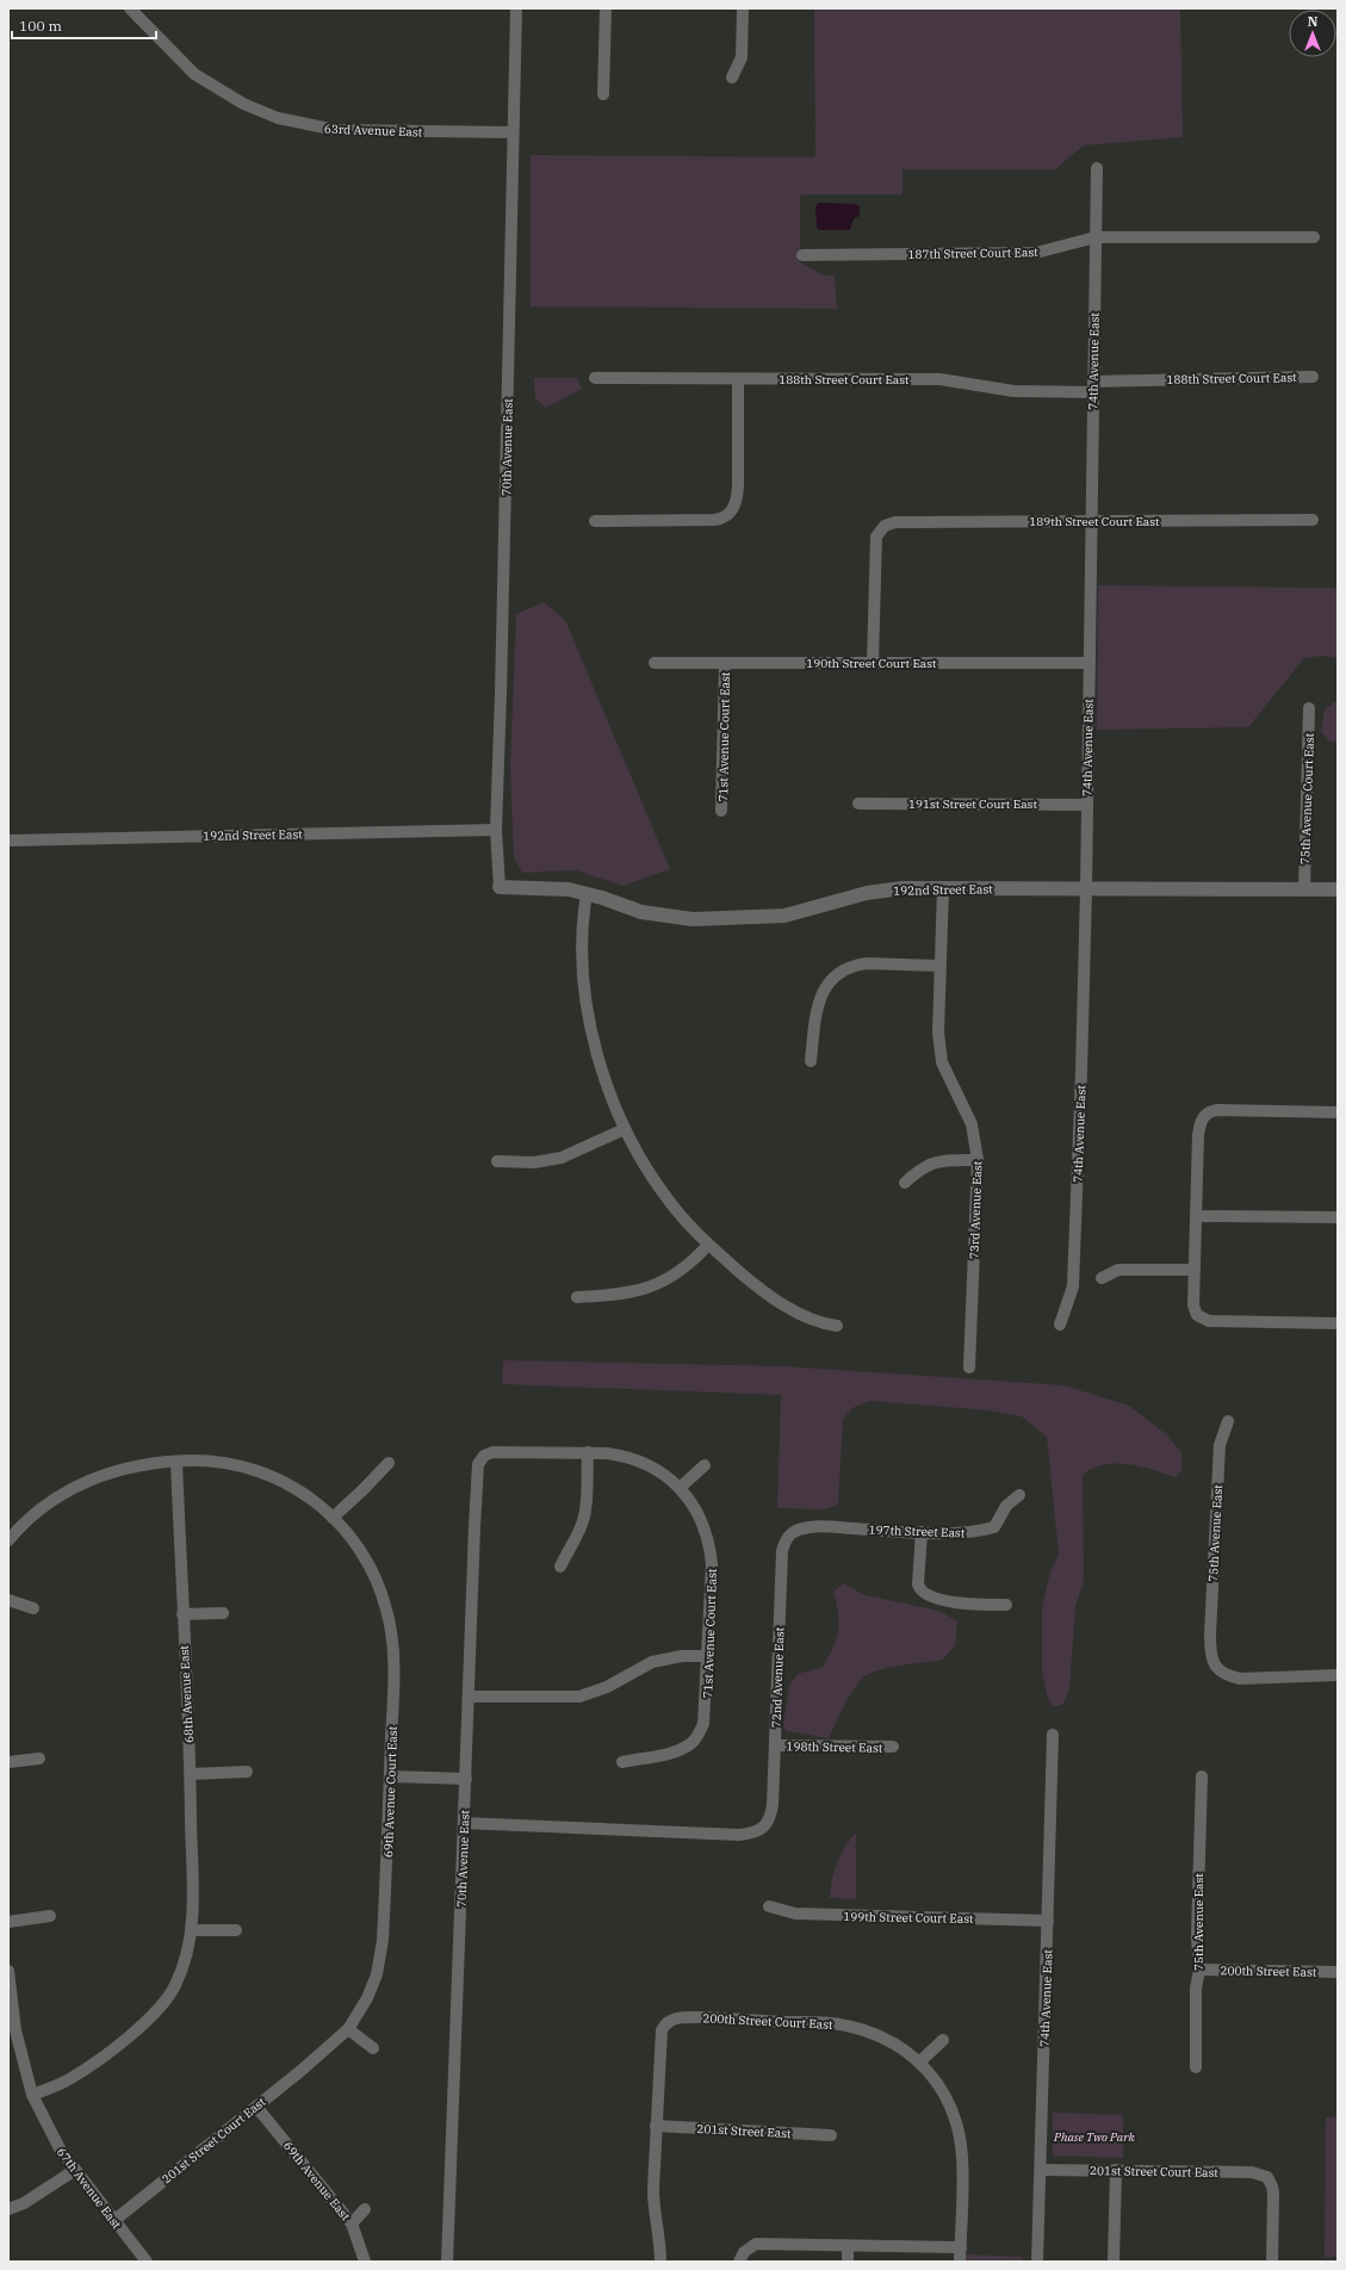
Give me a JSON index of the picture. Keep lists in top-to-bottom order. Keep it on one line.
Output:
{"streets":{"street":["63rd Avenue East","187th Street Court East","74th Avenue East","188th Street Court East","70th Avenue East","189th Street Court East","190th Street Court East","71st Avenue Court East","75th Avenue Court East","191st Street Court East","192nd Street East","73rd Avenue East","197th Street East","75th Avenue East","72nd Avenue East","68th Avenue East","198th Street East","69th Avenue Court East","199th Street Court East","200th Street East","200th Street Court East","201st Street East","201st Street Court East","69th Avenue East","67th Avenue East"]},"crossings":[["63rd Avenue East","70th Avenue East"],["187th Street Court East","74th Avenue East"],["74th Avenue East","188th Street Court East"],["74th Avenue East","189th Street Court East"],["74th Avenue East","190th Street Court East"],["74th Avenue East","191st Street Court East"],["74th Avenue East","192nd Street East"],["74th Avenue East","199th Street Court East"],["74th Avenue East","201st Street Court East"],["70th Avenue East","71st Avenue Court East"],["70th Avenue East","192nd Street East"],["70th Avenue East","72nd Avenue East"],["189th Street Court East","190th Street Court East"],["190th Street Court East","71st Avenue Court East"],["75th Avenue Court East","192nd Street East"],["192nd Street East","73rd Avenue East"],["197th Street East","72nd Avenue East"],["75th Avenue East","200th Street East"],["72nd Avenue East","198th Street East"],["68th Avenue East","67th Avenue East"],["69th Avenue Court East","201st Street Court East"],["200th Street Court East","201st Street East"],["201st Street Court East","69th Avenue East"],["201st Street Court East","67th Avenue East"]],"parks":["Phase Two Park"],"scale_bar":"100 m","north":"top"}
